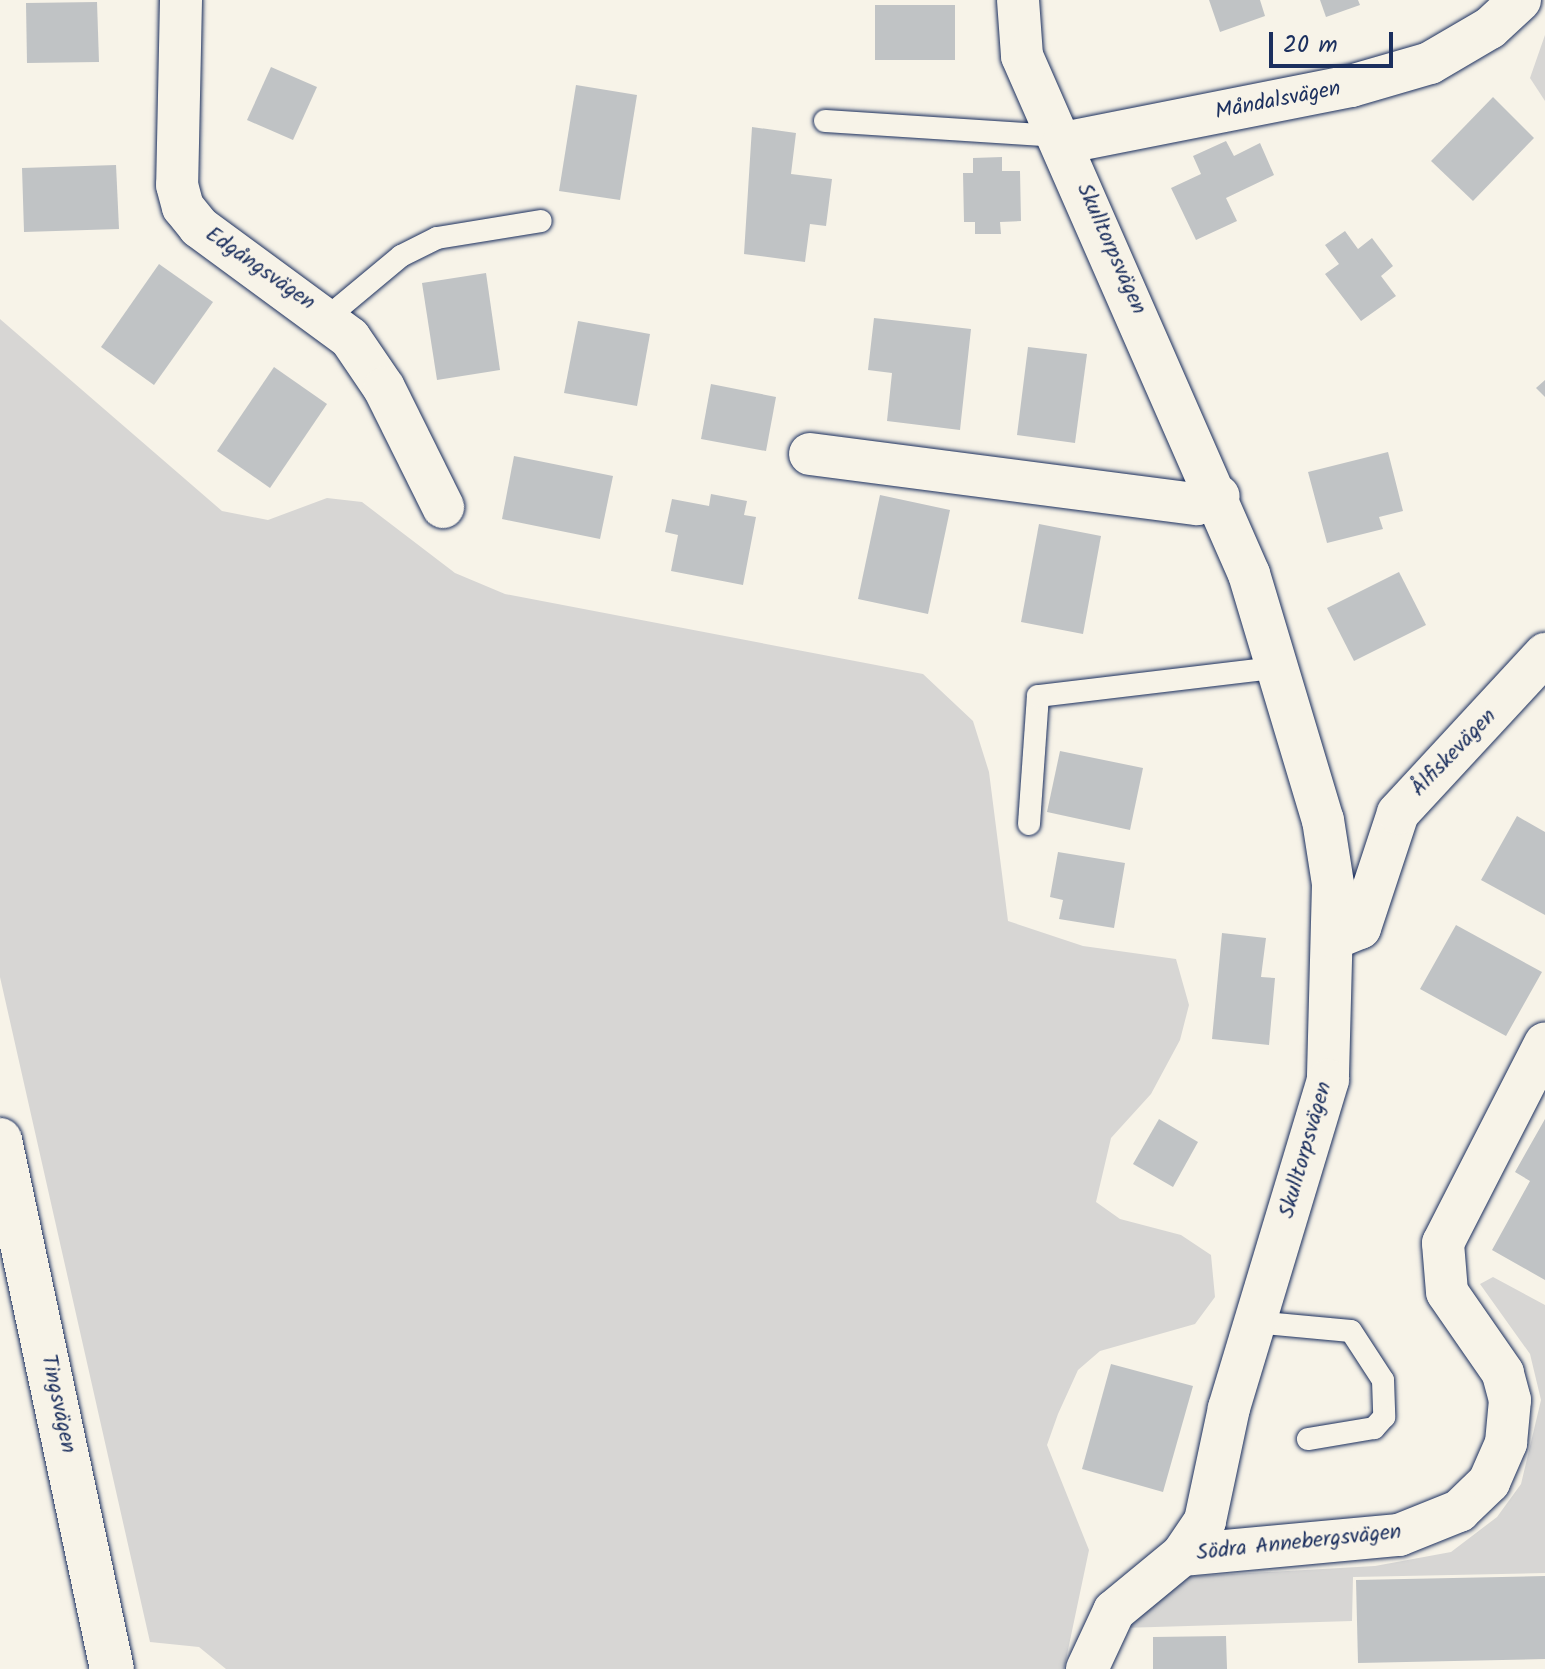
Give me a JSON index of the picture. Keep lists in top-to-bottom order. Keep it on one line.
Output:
{"streets":{"street":["Måndalsvägen","Skulltorpsvägen","Edgångsvägen","Ålfiskevägen","Tingsvägen","Södra Annebergsvägen"]},"crossings":[["Måndalsvägen","Skulltorpsvägen"],["Skulltorpsvägen","Ålfiskevägen"],["Skulltorpsvägen","Södra Annebergsvägen"]],"scale_bar":"20 m"}
